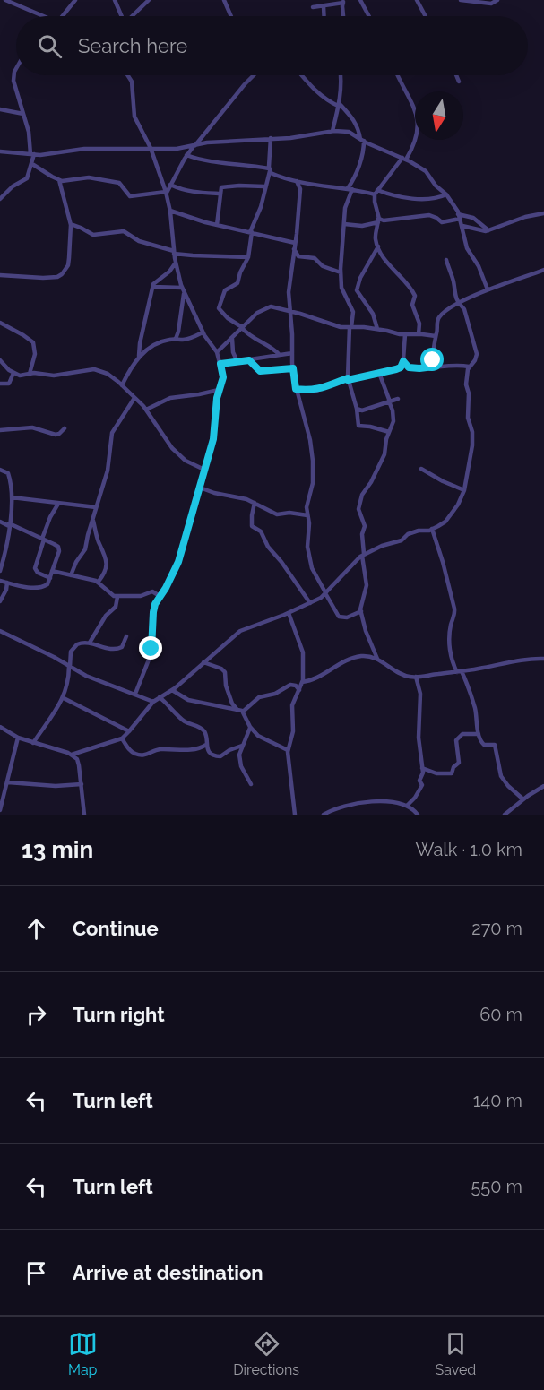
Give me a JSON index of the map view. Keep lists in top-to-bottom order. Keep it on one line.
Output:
{"north":"bottom","page":{"search":"Search here","heading":["13 min","Walk · 1.0 km"],"list":[["Continue","270 m"],["Turn right","60 m"],["Turn left","140 m"],["Turn left","550 m"],"Arrive at destination"],"nav":["Map","Directions","Saved"]}}
